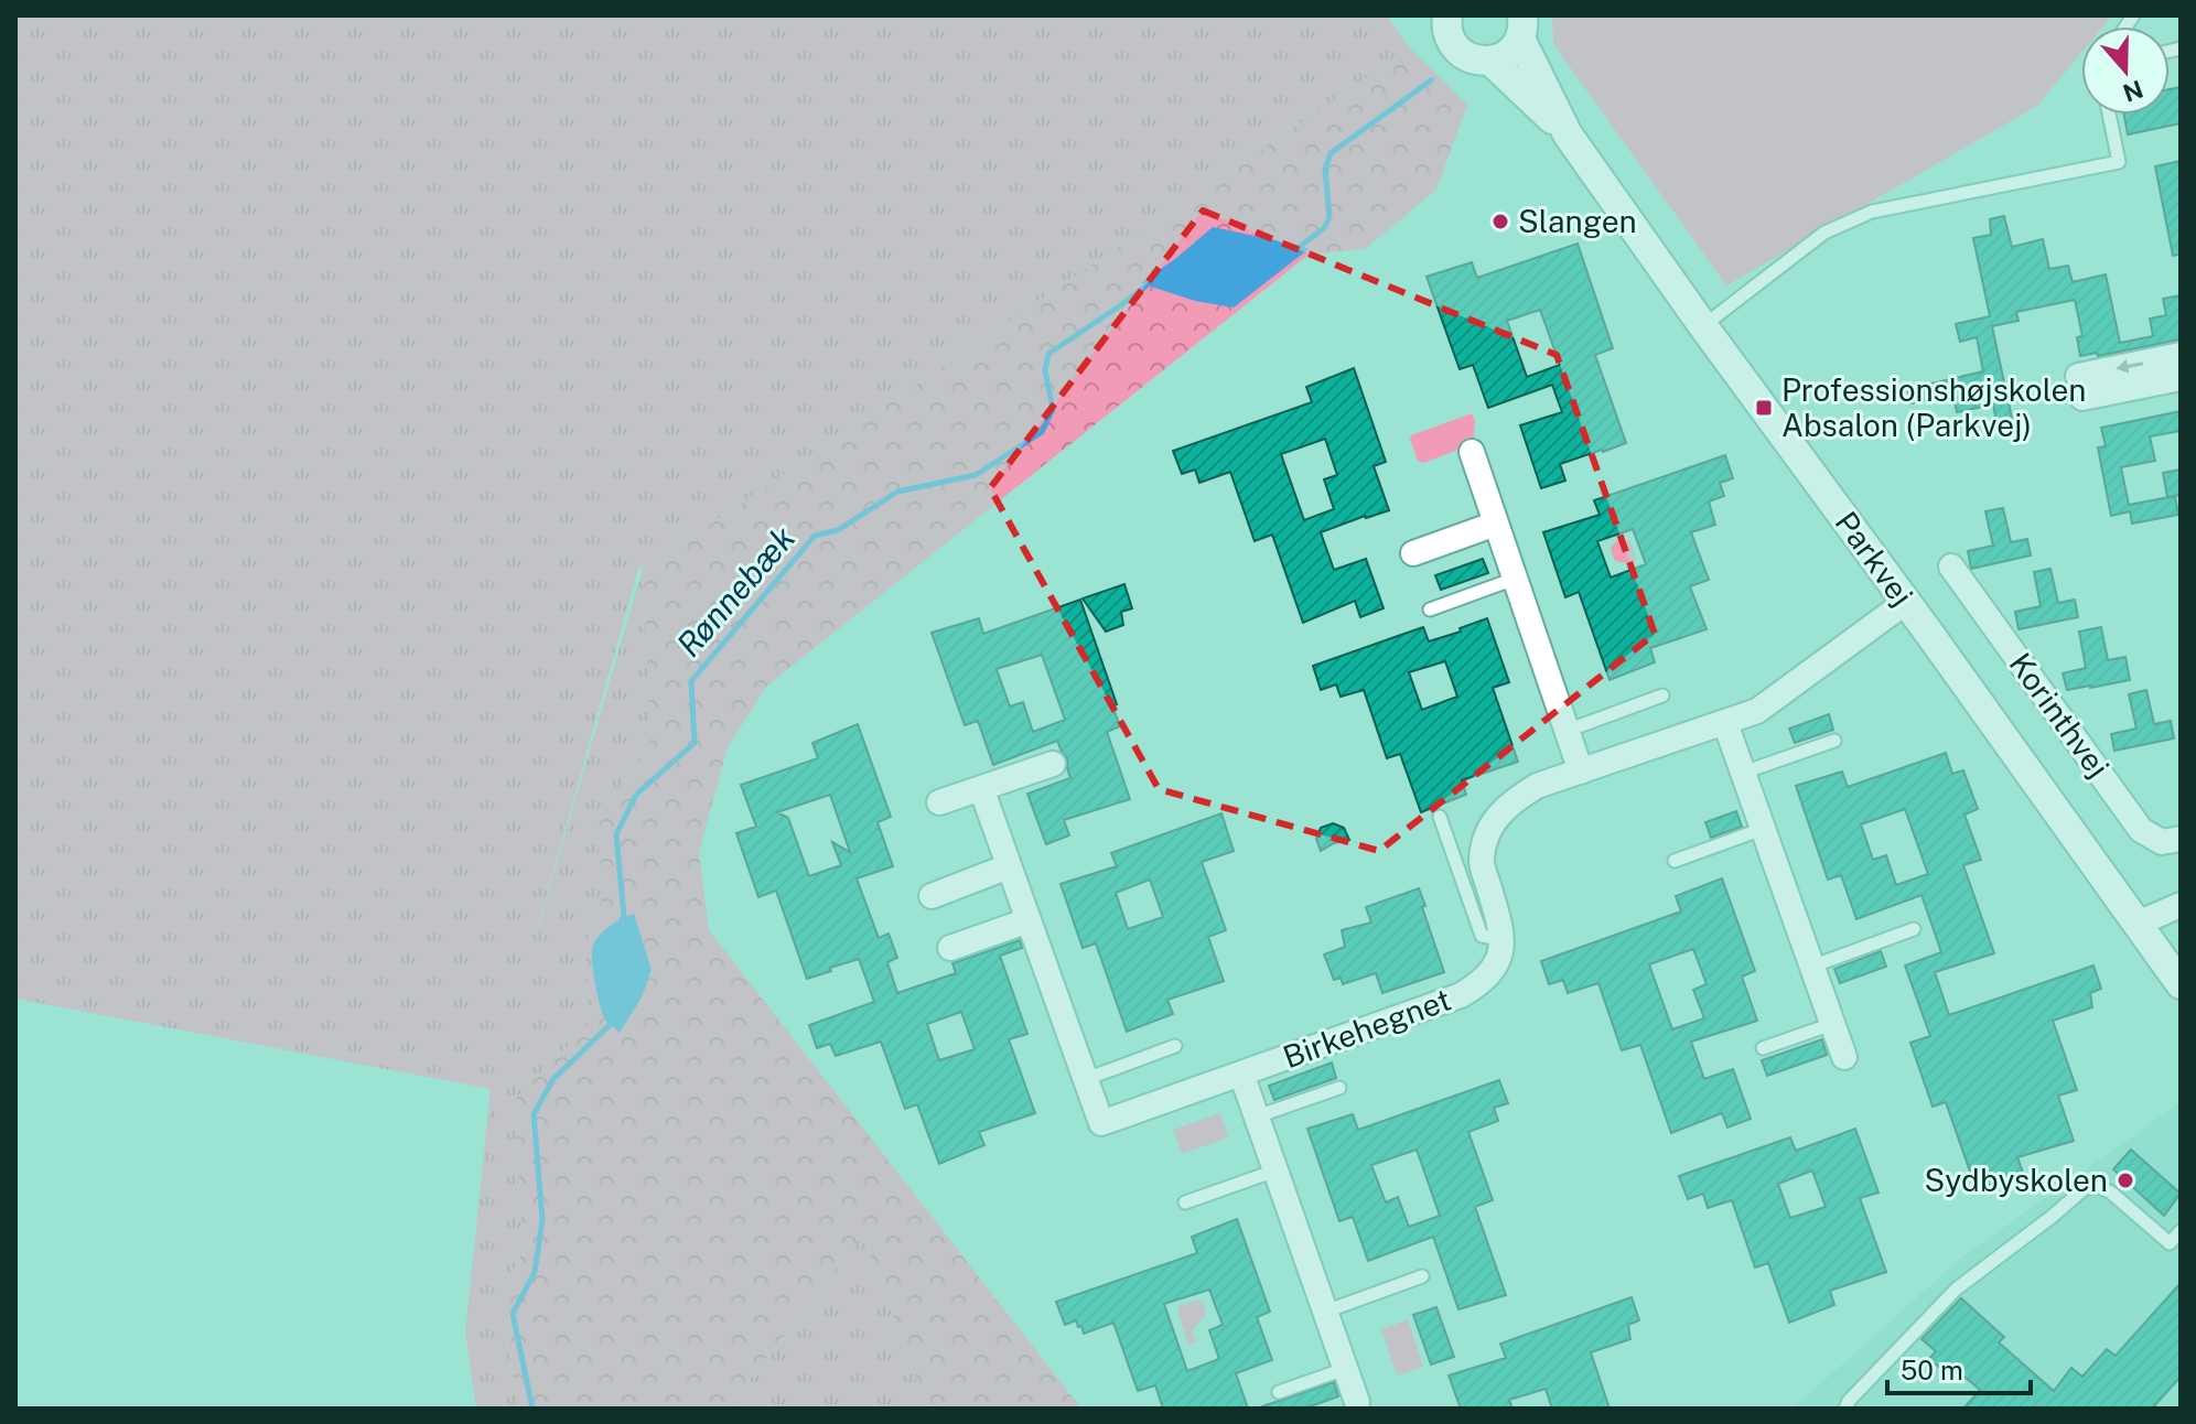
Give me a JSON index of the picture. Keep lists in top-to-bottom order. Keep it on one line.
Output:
{"streets":{"street":["Parkvej","Korinthvej","Birkehegnet"]},"water":["Rønnebæk"],"places":{"other":["Slangen","Sydbyskolen"],"transit":["Professionshøjskolen Absalon (Parkvej)"]},"scale_bar":"50 m","north":"bottom"}
